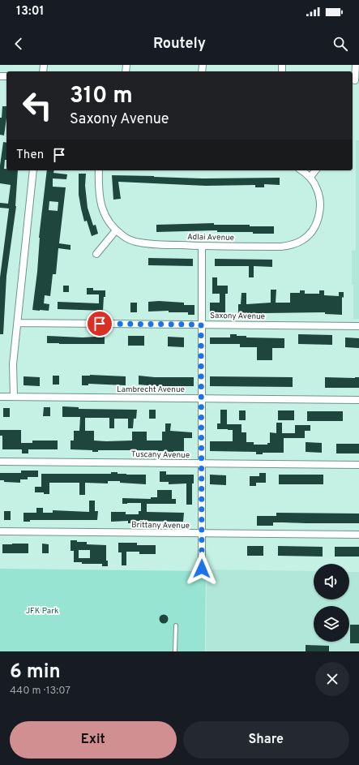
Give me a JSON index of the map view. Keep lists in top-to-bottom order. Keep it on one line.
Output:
{"streets":{"street":["Adlai Avenue","Saxony Avenue","Lambrecht Avenue","Tuscany Avenue","Brittany Avenue"]},"parks":["JFK Park"],"page":{"status":"13:01","header":"Routely","turn":["310 m","Saxony Avenue"],"then":"Then","heading":["6 min","440 m · 13:07"],"buttons":["Exit","Share"]}}
